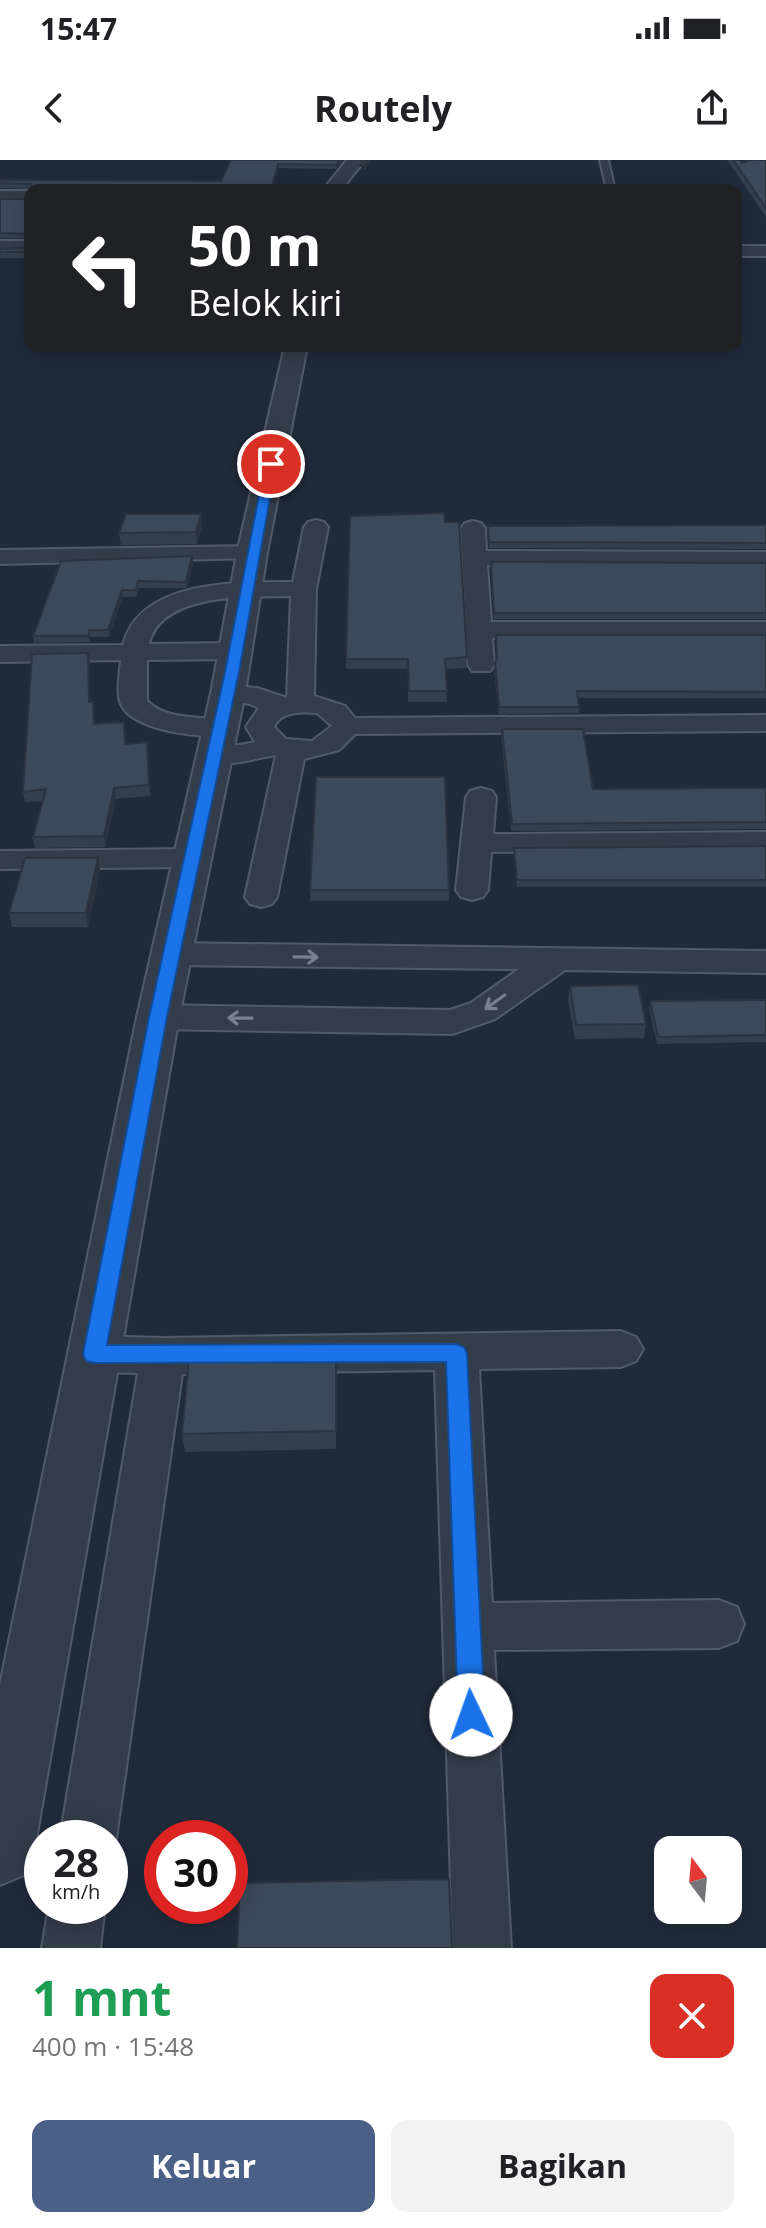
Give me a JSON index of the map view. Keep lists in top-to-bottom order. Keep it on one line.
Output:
{"north":"top","page":{"status":"15:47","header":"Routely","turn":["50 m","Belok kiri"],"speed":"28 km/h","limit":"30","heading":["1 mnt","400 m · 15:48"],"buttons":["Keluar","Bagikan"]}}
